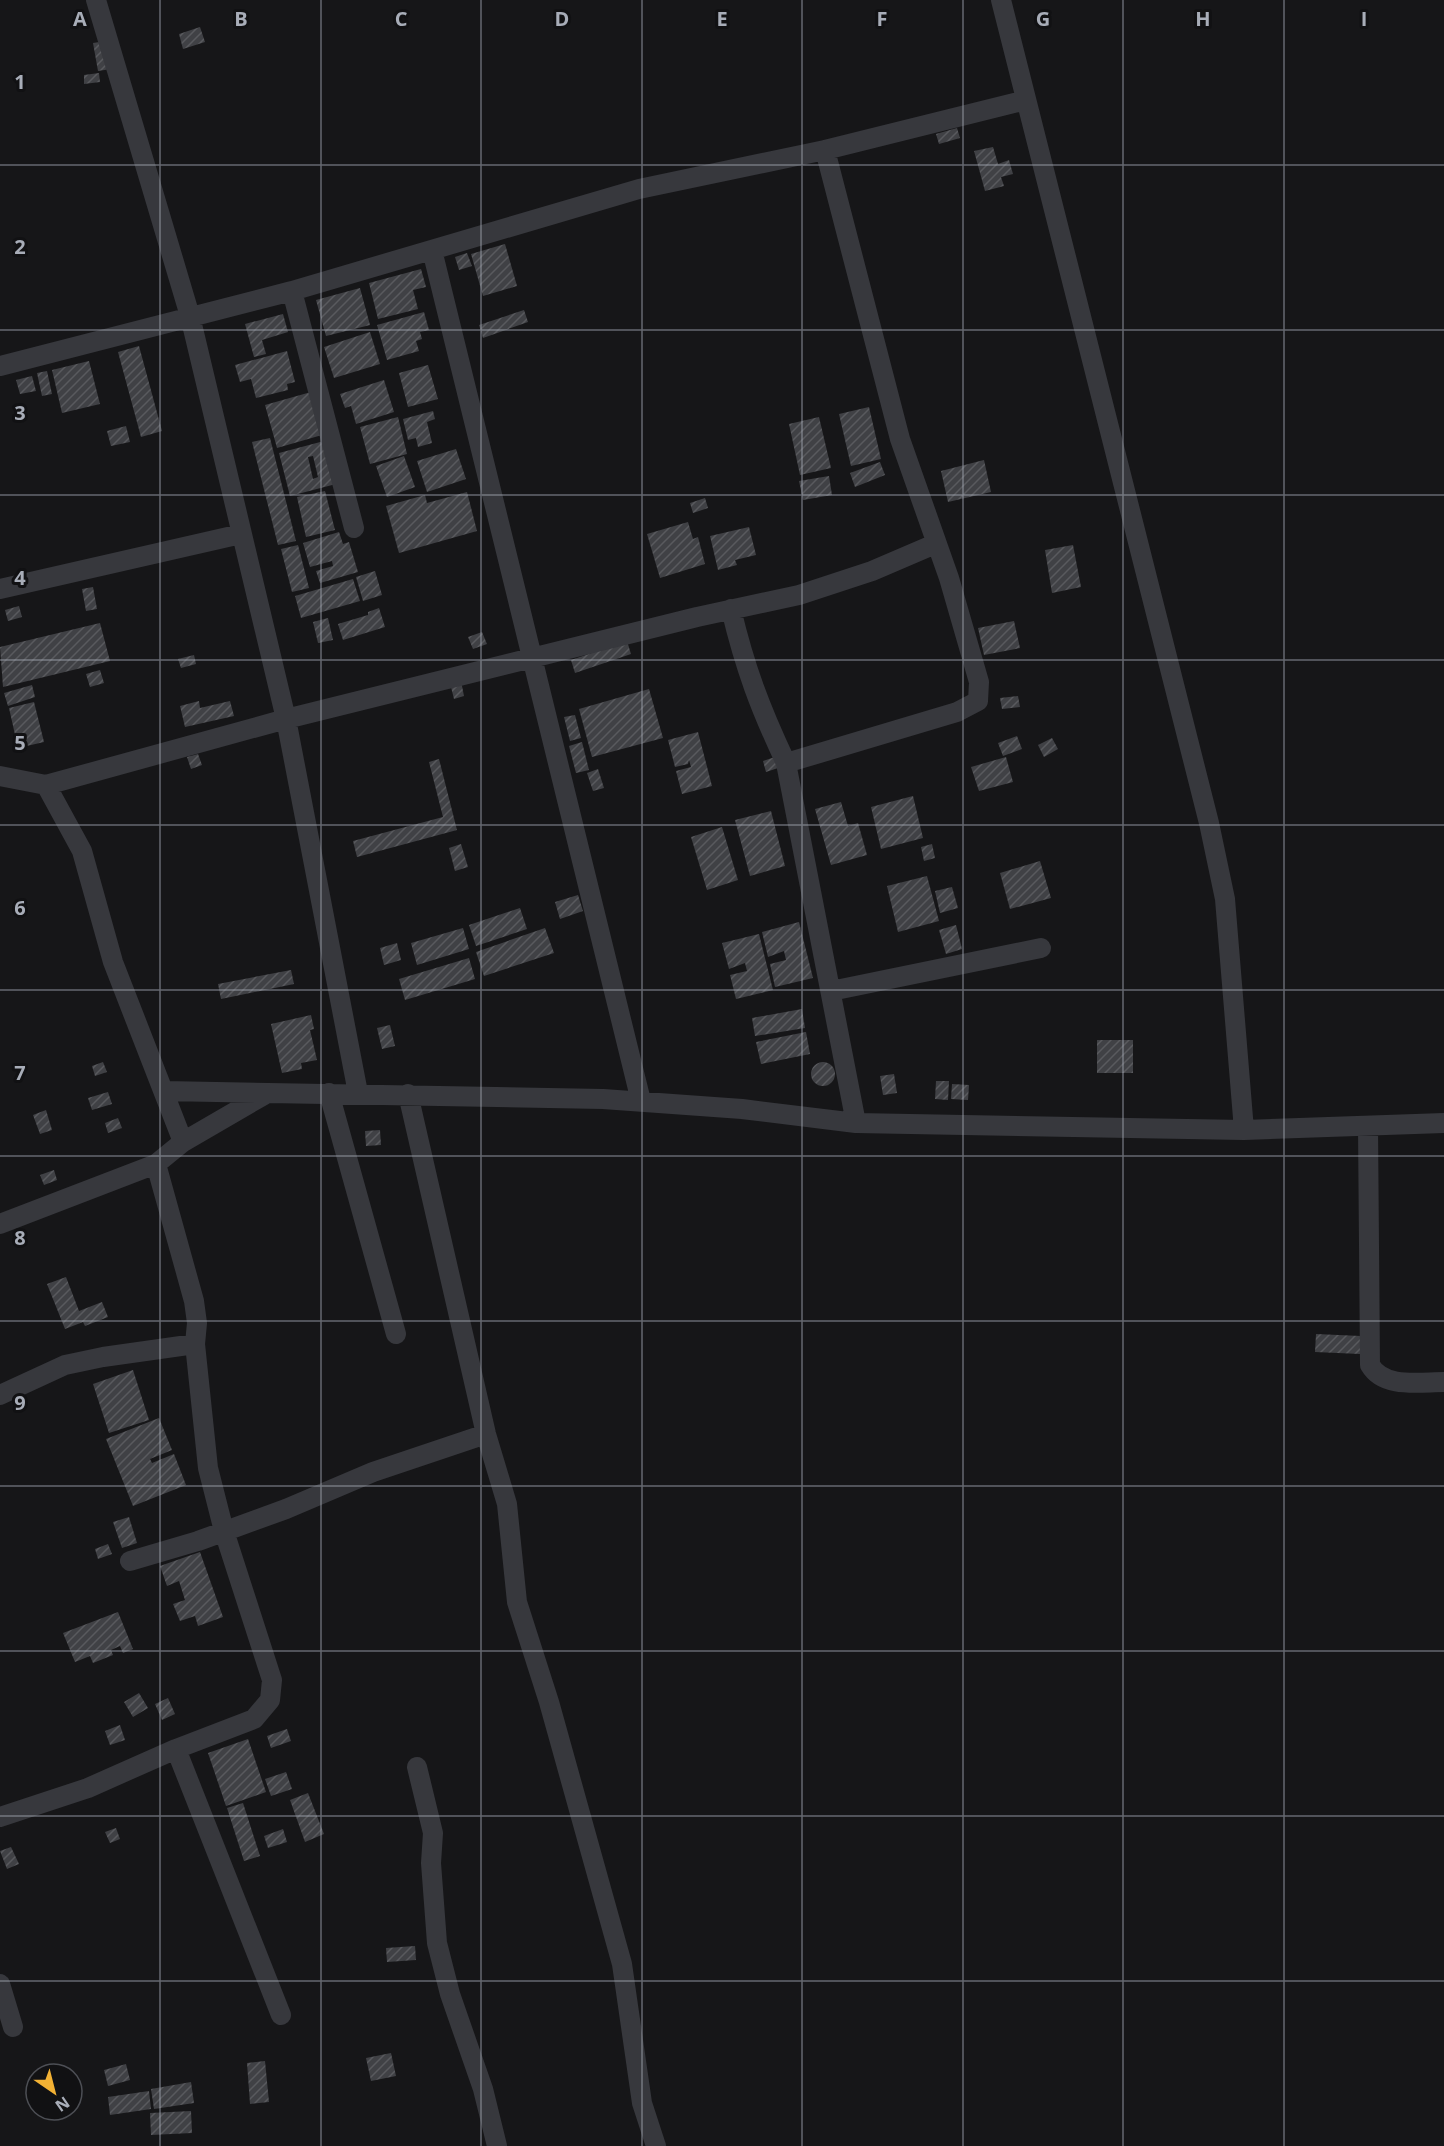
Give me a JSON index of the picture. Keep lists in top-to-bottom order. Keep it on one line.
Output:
{"north":"bottom right","grid":{"columns":["A","B","C","D","E","F","G","H","I"],"rows":["1","2","3","4","5","6","7","8","9"]}}
